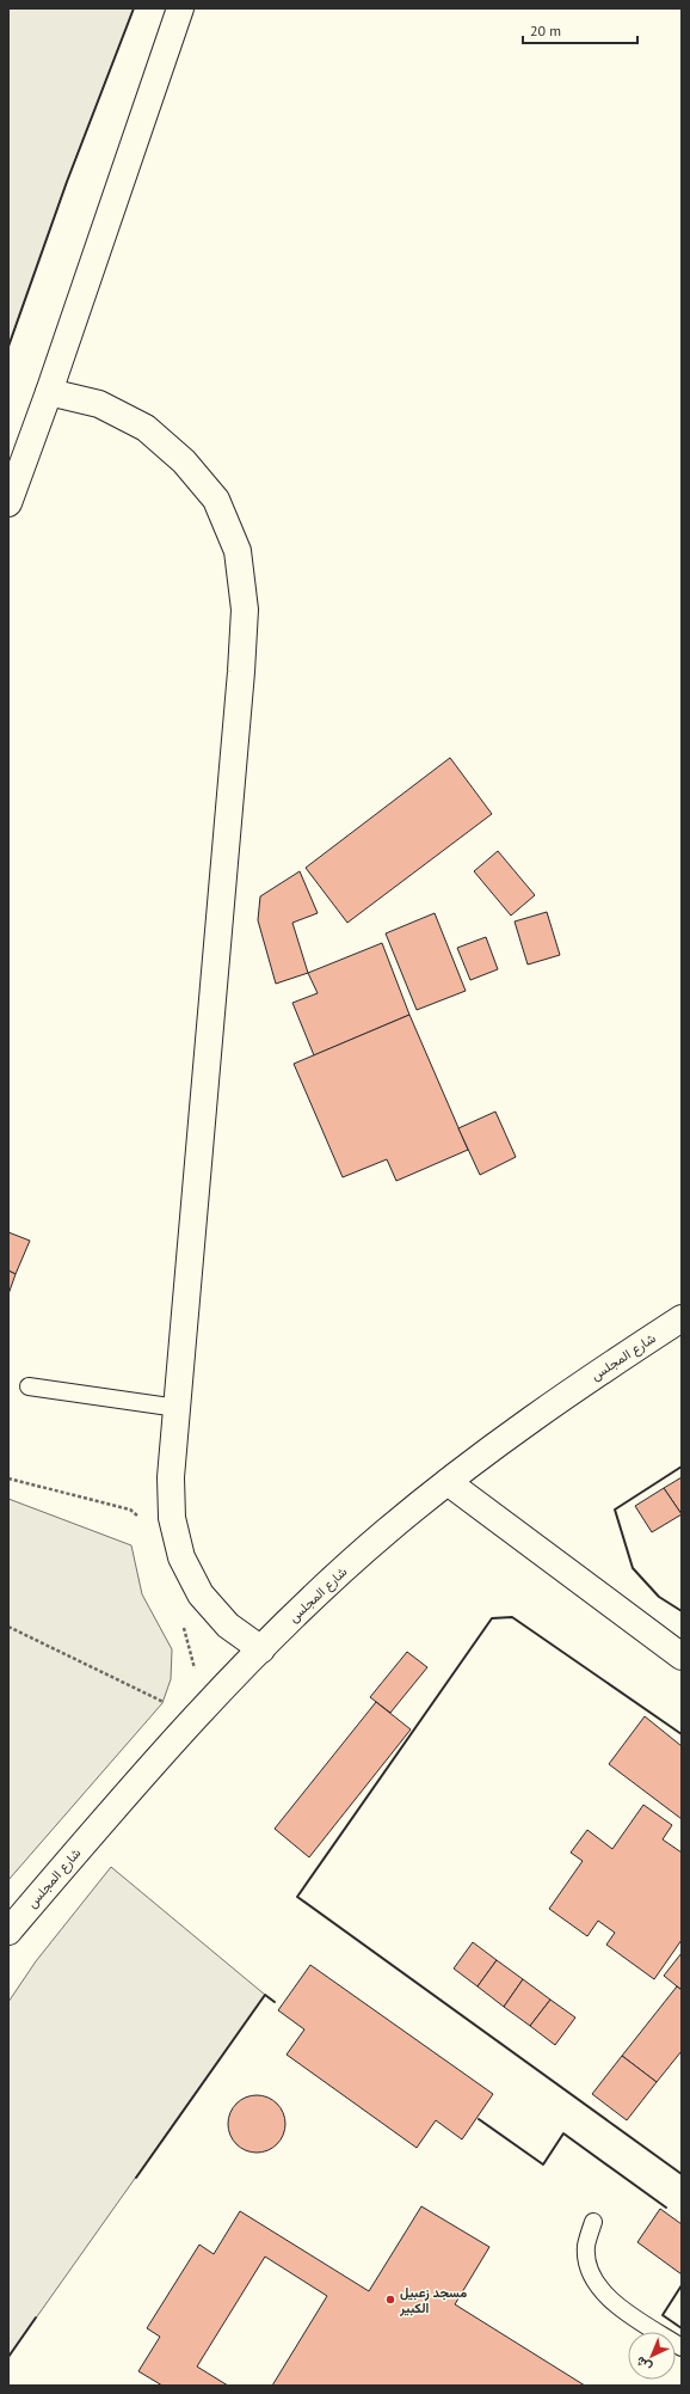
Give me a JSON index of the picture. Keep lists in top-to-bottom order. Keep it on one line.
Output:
{"streets":{"street":["شارع المجلس"]},"places":["مسجد زعبيل الكبير"],"scale_bar":"20 m","north":"bottom left"}
